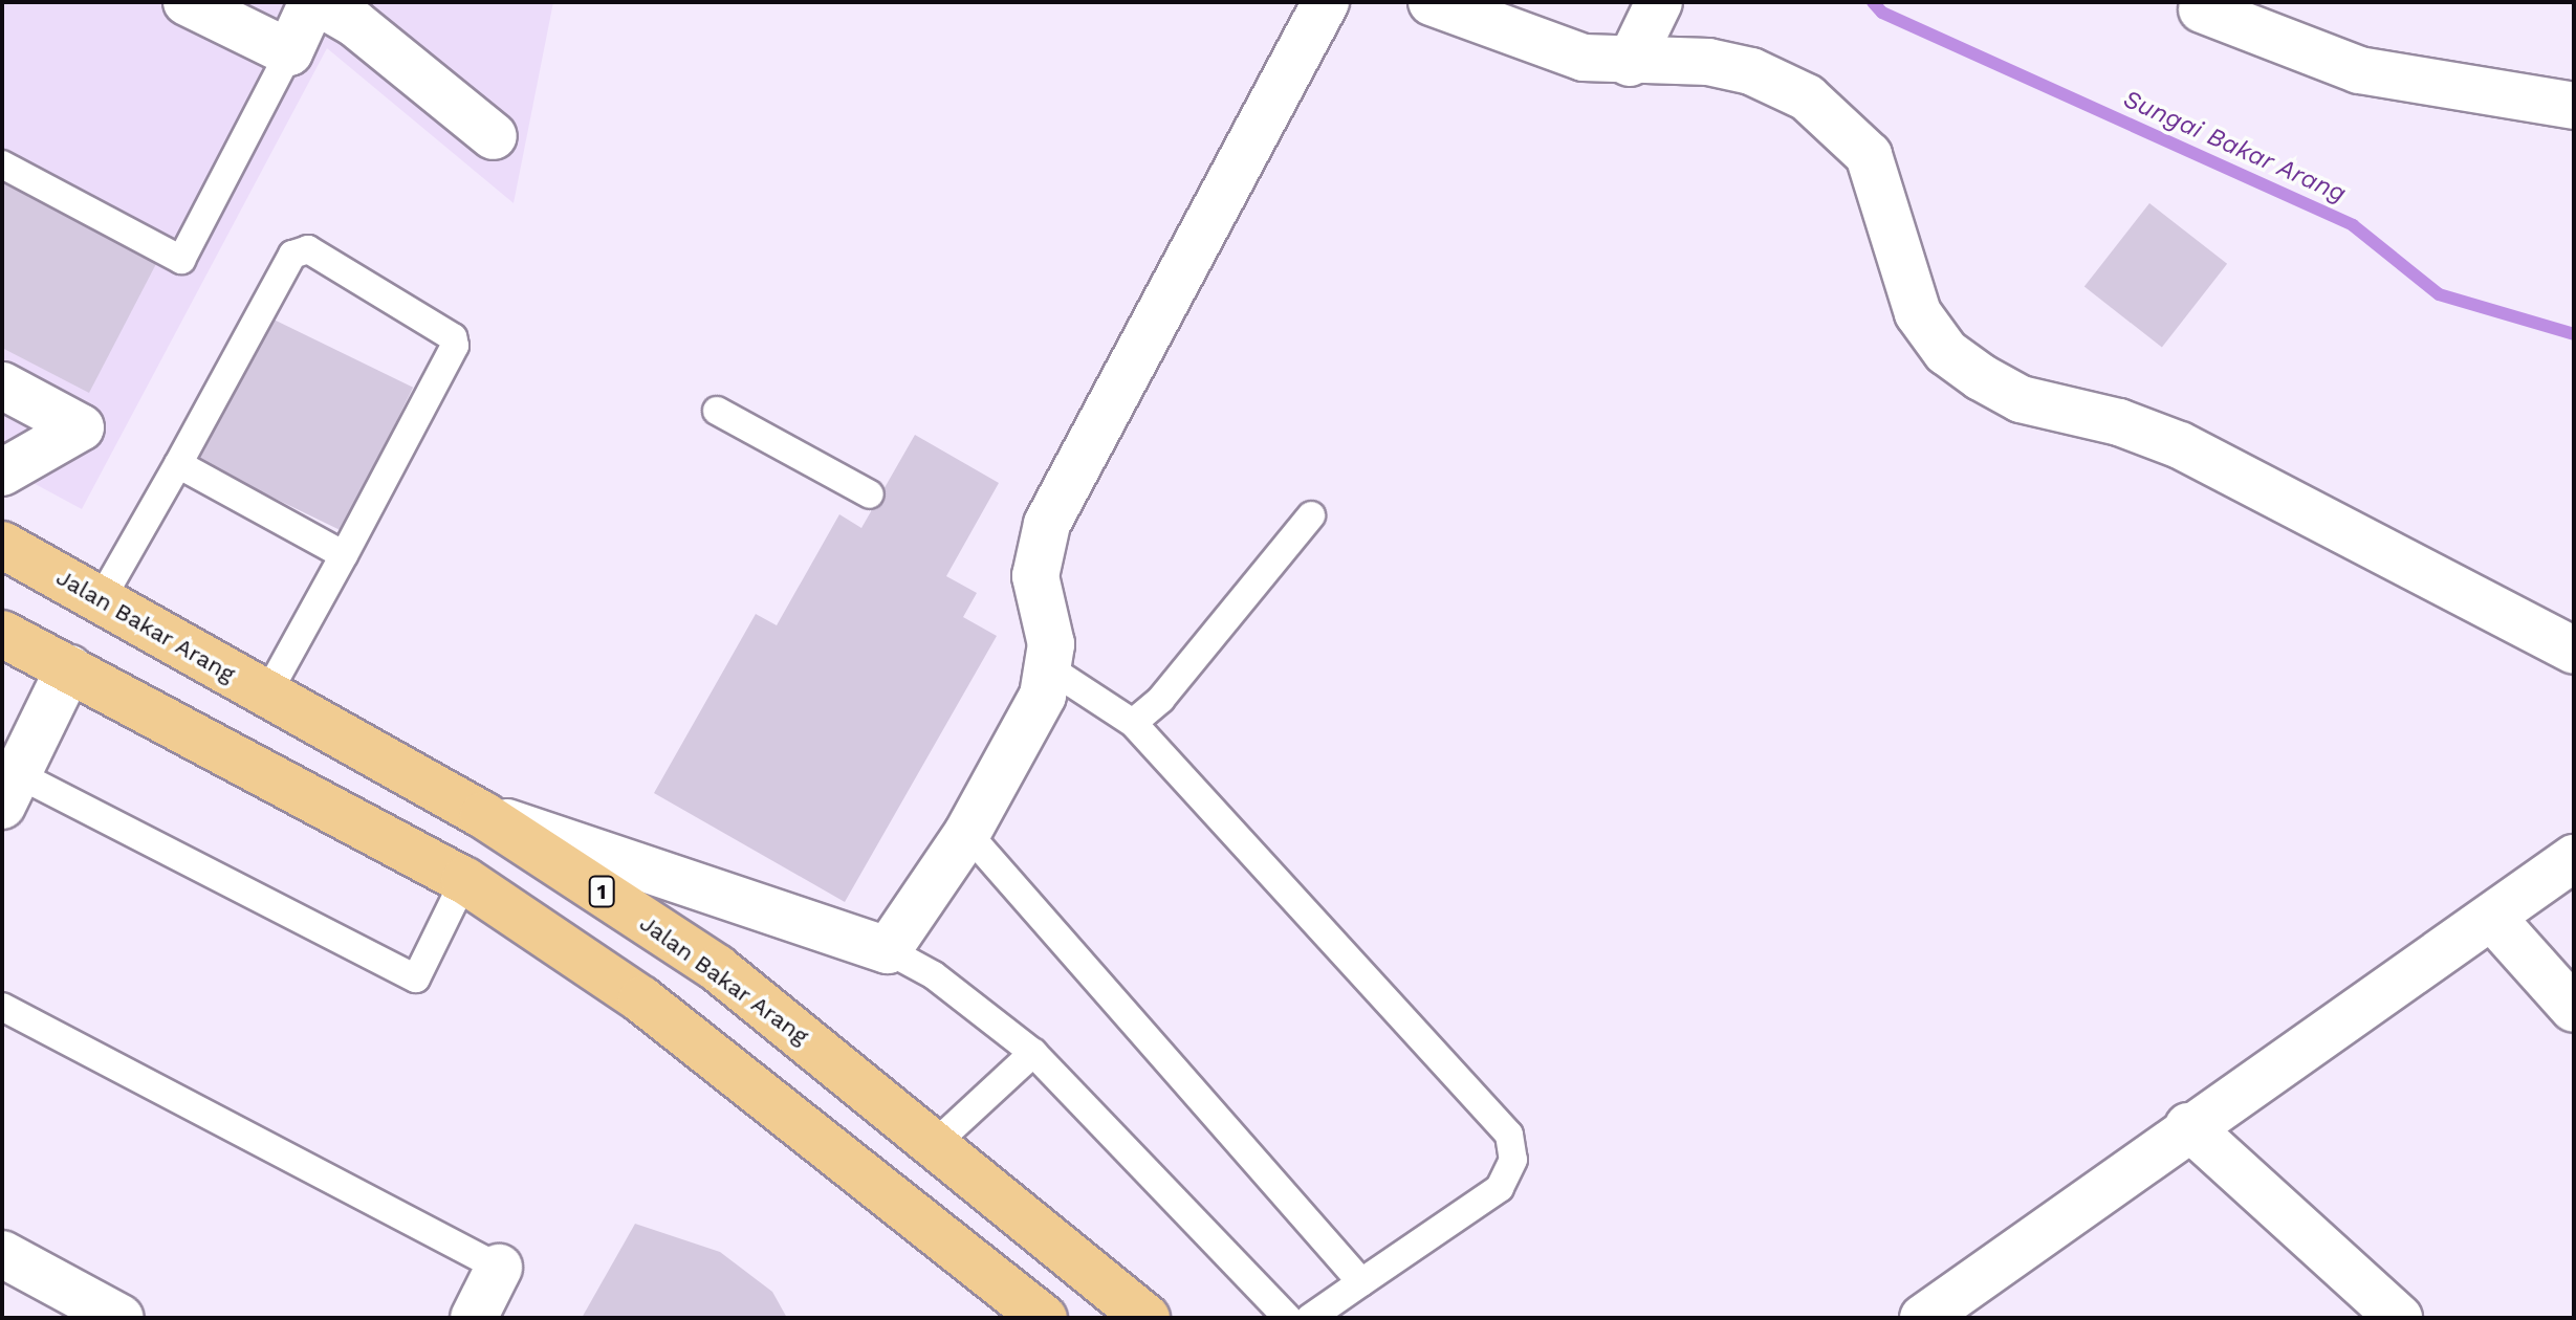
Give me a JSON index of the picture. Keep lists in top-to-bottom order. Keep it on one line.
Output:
{"streets":{"main road":["Jalan Bakar Arang","1"]},"water":["Sungai Bakar Arang"]}
